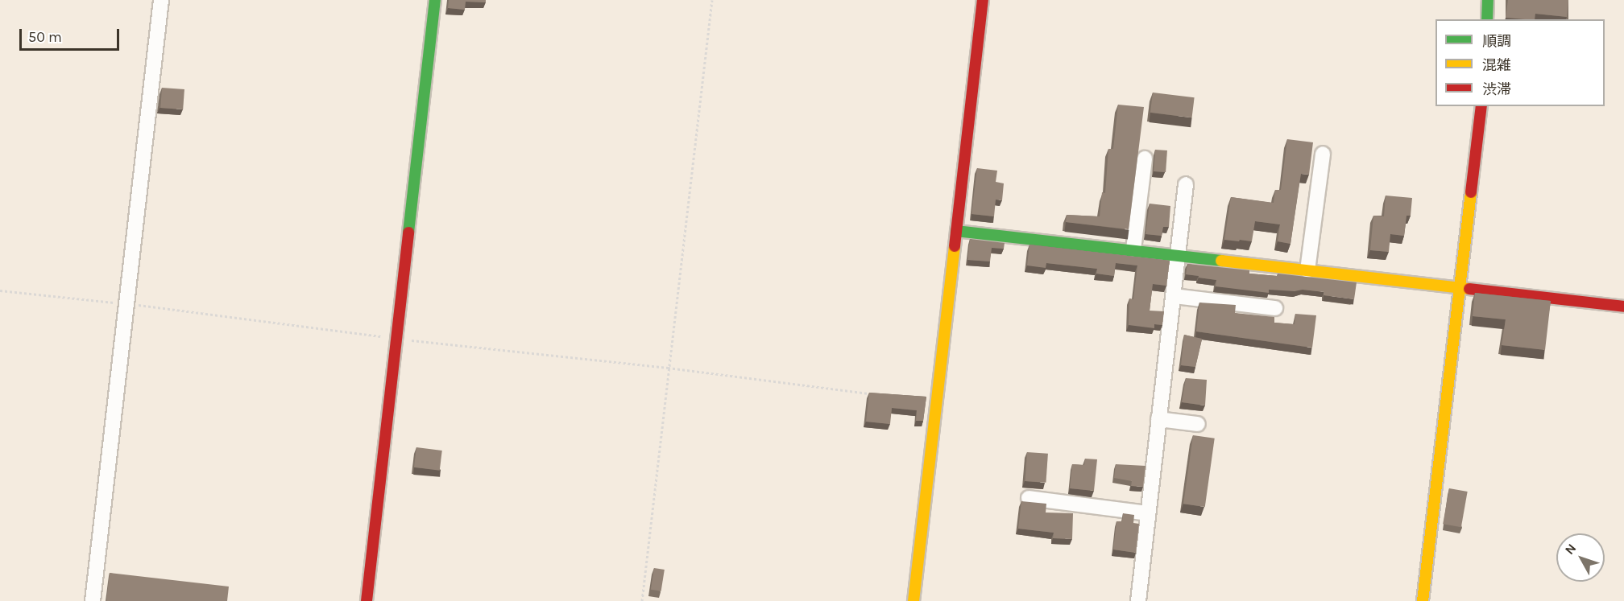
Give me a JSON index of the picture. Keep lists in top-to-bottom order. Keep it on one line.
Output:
{"legend":["順調","混雑","渋滞"],"scale_bar":"50 m","north":"top left"}
